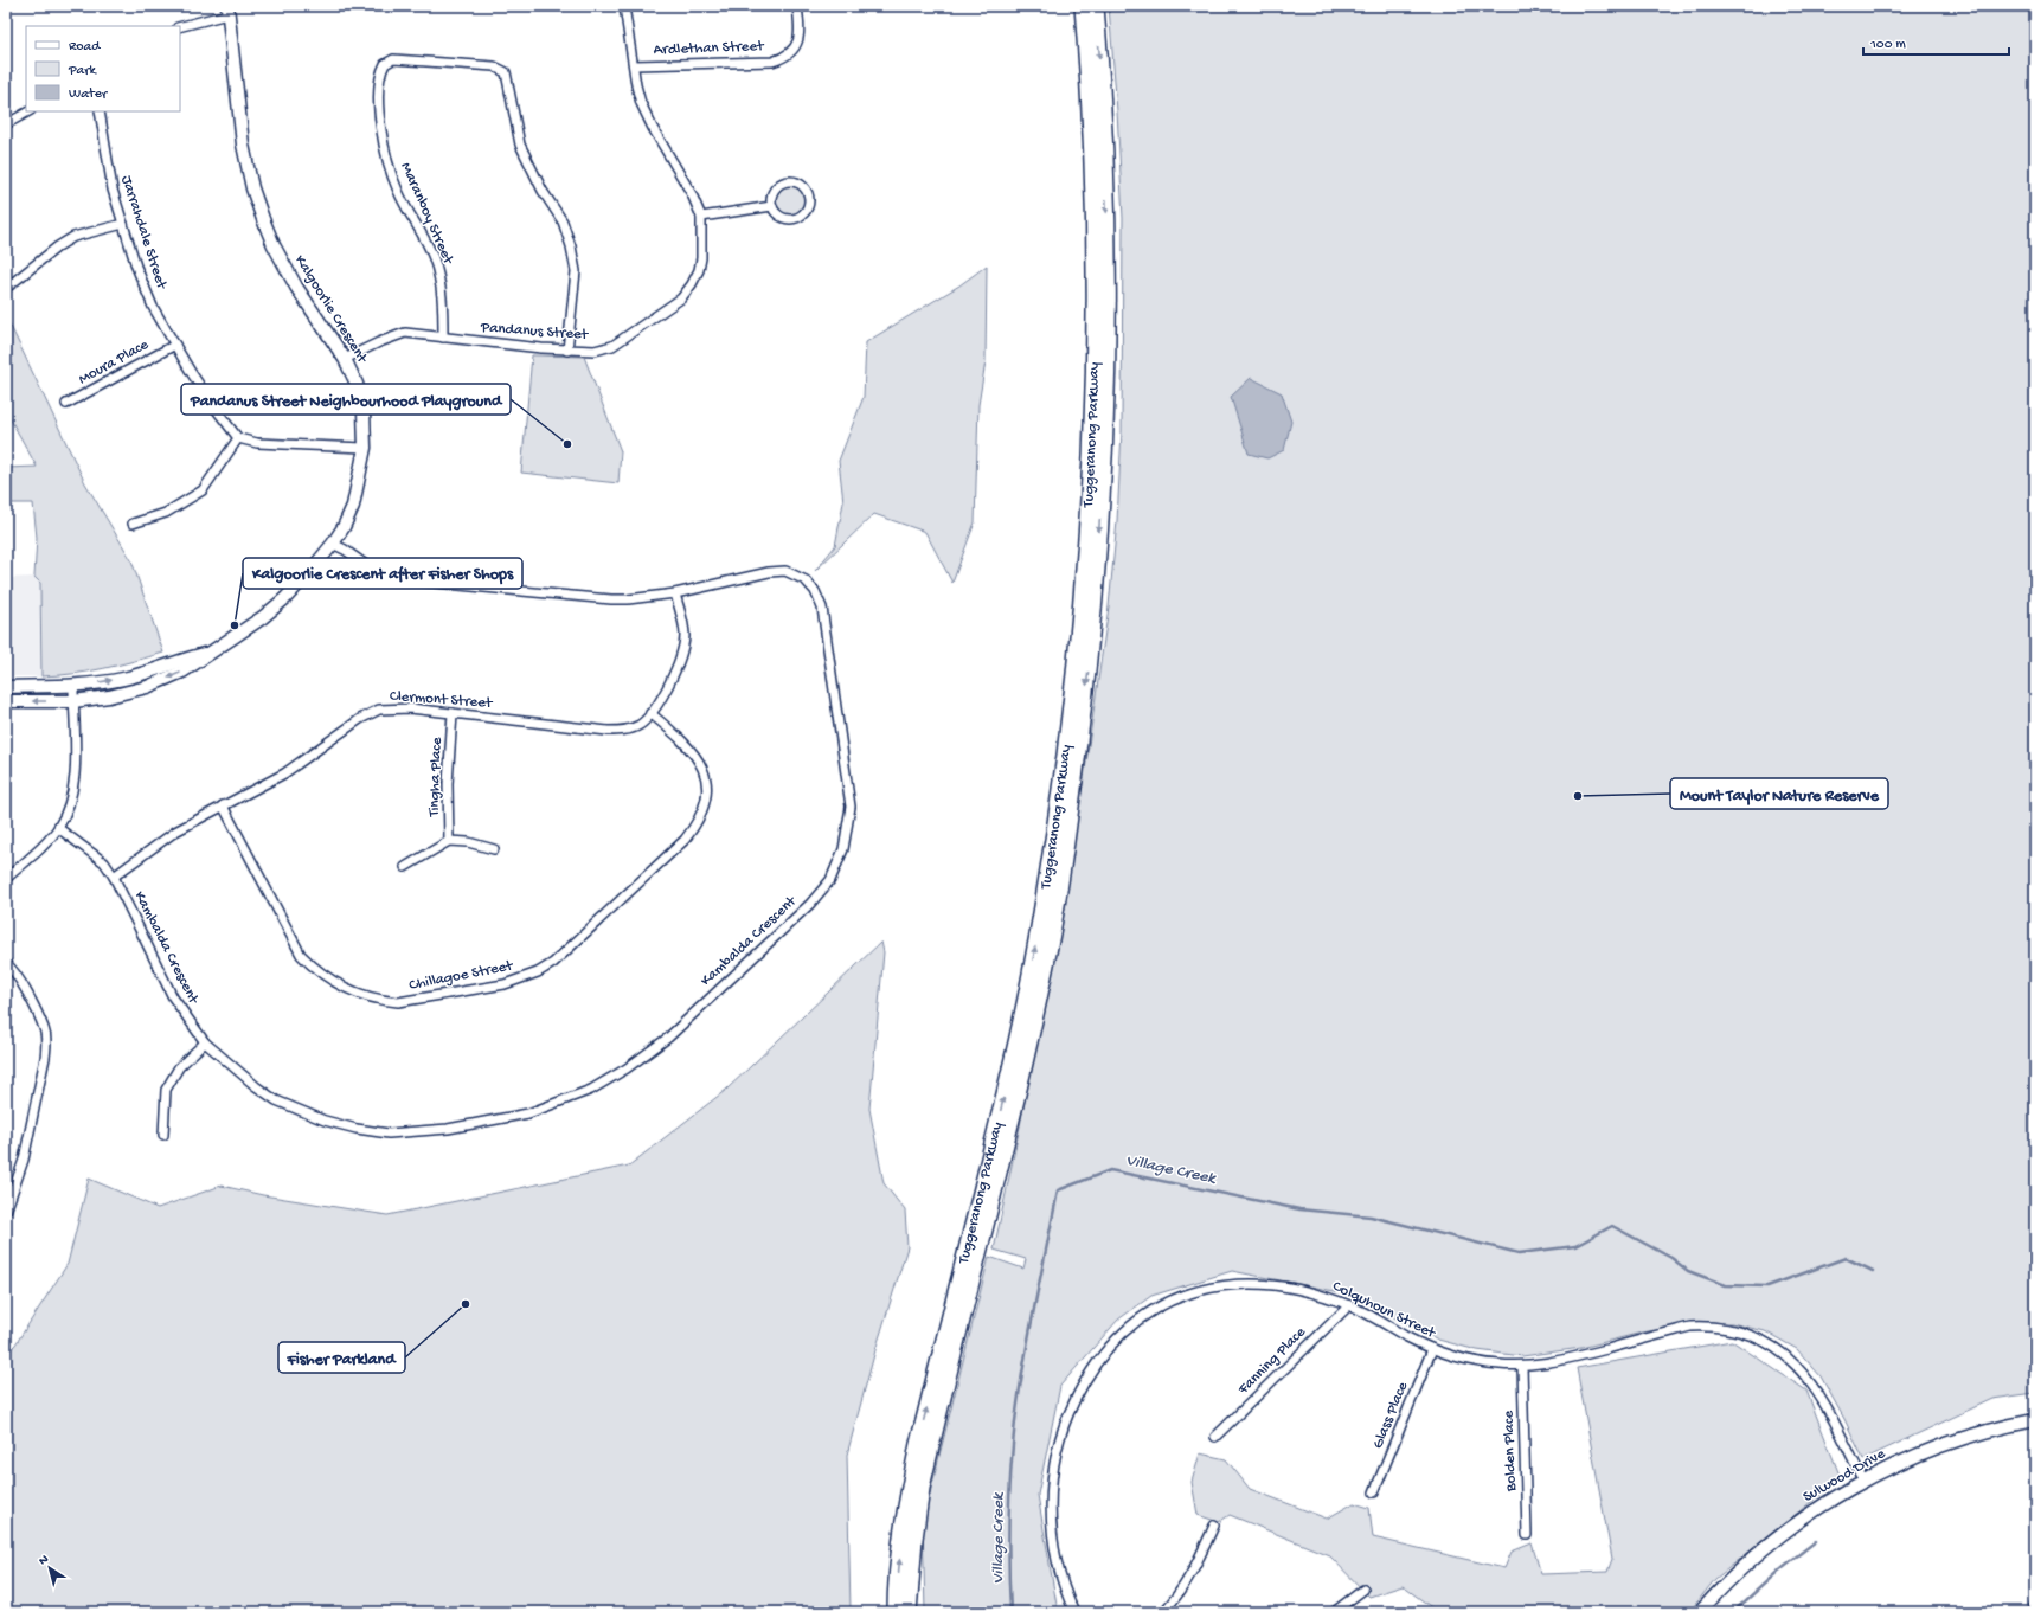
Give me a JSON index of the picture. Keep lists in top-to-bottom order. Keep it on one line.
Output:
{"streets":{"highway":["Tuggeranong Parkway"],"street":["Ardlethan Street","Maranboy Street","Jarrahdale Street","Kalgoorlie Crescent","Pandanus Street","Moura Place","Clermont Street","Tingha Place","Kambalda Crescent","Chillagoe Street","Colquhoun Street","Fanning Place","Glass Place","Bolden Place","Sulwood Drive"]},"crossings":[["Ardlethan Street","Pandanus Street"],["Maranboy Street","Pandanus Street"],["Jarrahdale Street","Moura Place"],["Kalgoorlie Crescent","Pandanus Street"],["Kalgoorlie Crescent","Kambalda Crescent"],["Clermont Street","Tingha Place"],["Clermont Street","Kambalda Crescent"],["Clermont Street","Chillagoe Street"],["Colquhoun Street","Fanning Place"],["Colquhoun Street","Glass Place"],["Colquhoun Street","Bolden Place"],["Colquhoun Street","Sulwood Drive"]],"water":["Village Creek"],"places":["Pandanus Street Neighbourhood Playground","Kalgoorlie Crescent after Fisher Shops","Mount Taylor Nature Reserve","Fisher Parkland"],"legend":["Road","Park","Water"],"scale_bar":"100 m","north":"top left"}
